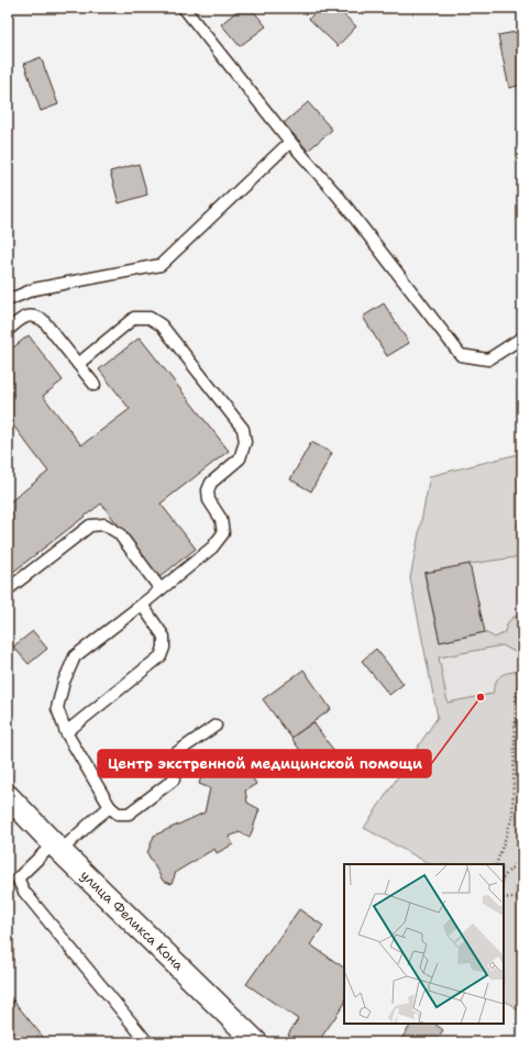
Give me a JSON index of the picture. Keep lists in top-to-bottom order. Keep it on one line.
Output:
{"streets":{"street":["улица Феликса Кона"]},"places":["Центр экстренной медицинской помощи"]}
